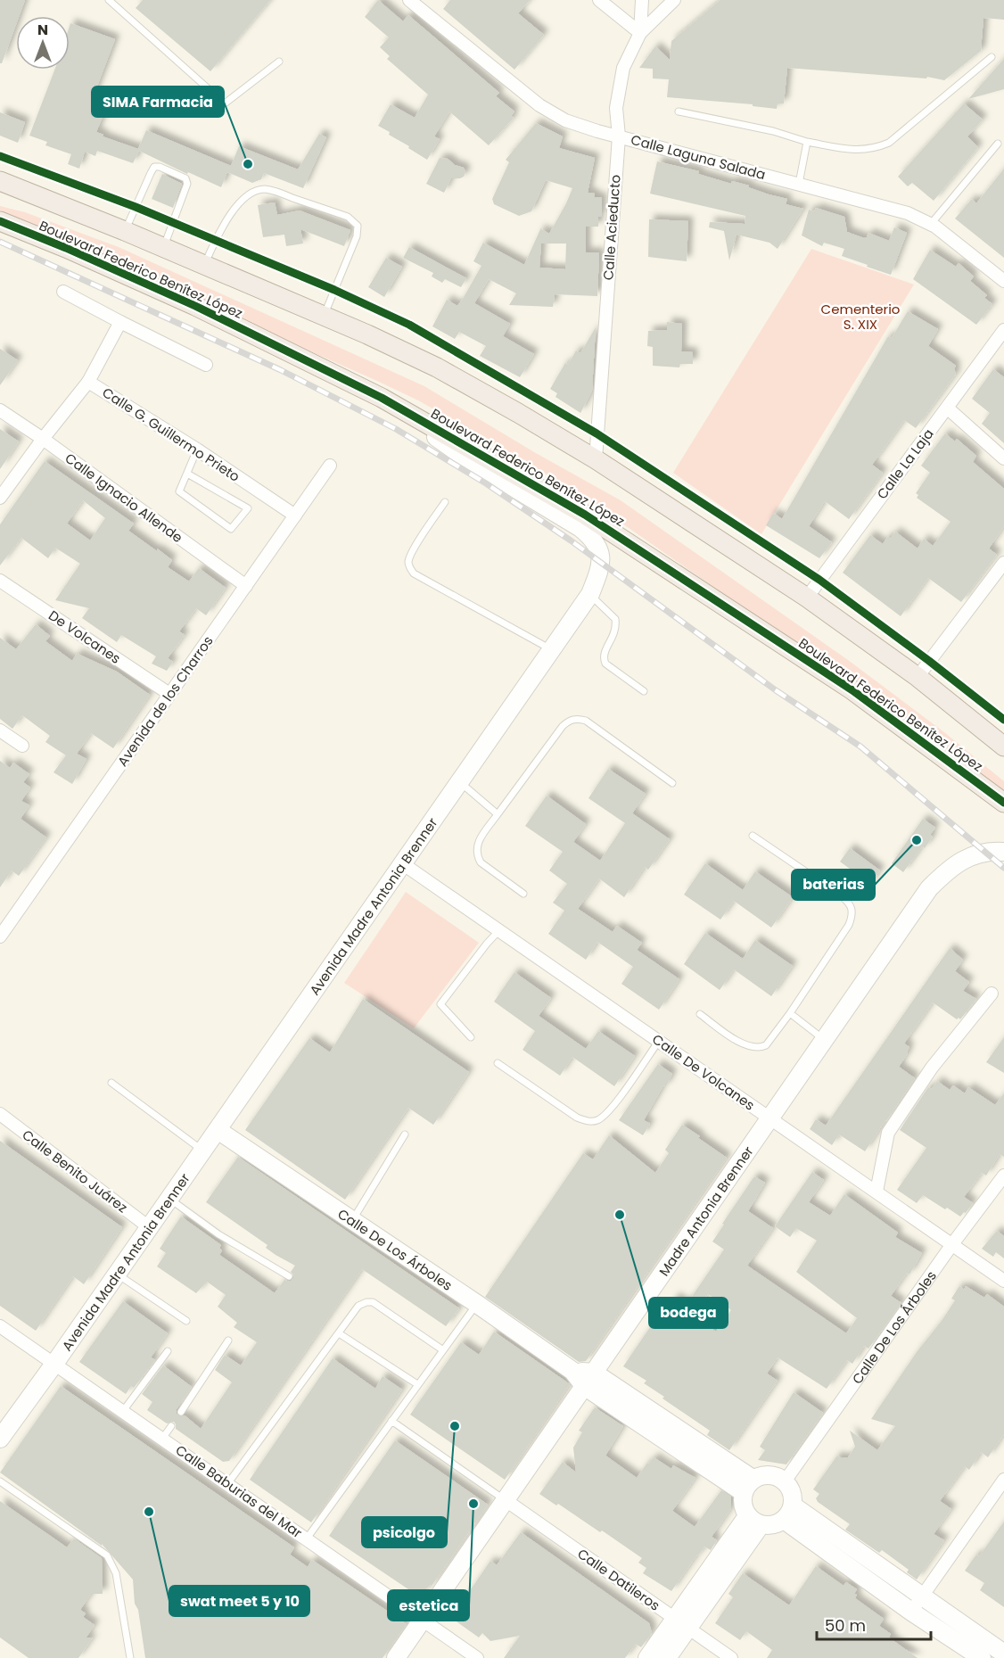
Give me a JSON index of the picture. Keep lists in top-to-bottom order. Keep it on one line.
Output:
{"streets":{"main road":["Boulevard Federico Benítez López"],"street":["Calle Laguna Salada","Calle Acieducto","Calle G. Guillermo Prieto","Calle La Laja","Calle Ignacio Allende","De Volcanes","Avenida de los Charros","Avenida Madre Antonia Brenner","Calle De Volcanes","Calle Benito Juárez","Madre Antonia Brenner","Calle De Los Árboles","Calle Baburias del Mar","Calle Datileros"]},"crossings":[["Calle Laguna Salada","Calle Acieducto"],["Calle Acieducto","Boulevard Federico Benítez López"],["Boulevard Federico Benítez López","Calle La Laja"],["Boulevard Federico Benítez López","Avenida Madre Antonia Brenner"],["Calle G. Guillermo Prieto","Calle Ignacio Allende"],["Calle G. Guillermo Prieto","Avenida de los Charros"],["Calle Ignacio Allende","Avenida de los Charros"],["De Volcanes","Avenida de los Charros"],["Avenida Madre Antonia Brenner","Calle De Volcanes"],["Avenida Madre Antonia Brenner","Calle Benito Juárez"],["Avenida Madre Antonia Brenner","Calle De Los Árboles"],["Avenida Madre Antonia Brenner","Calle Baburias del Mar"],["Calle De Volcanes","Madre Antonia Brenner"],["Calle De Volcanes","Calle De Los Árboles"],["Madre Antonia Brenner","Calle De Los Árboles"],["Madre Antonia Brenner","Calle Baburias del Mar"],["Madre Antonia Brenner","Calle Datileros"]],"parks":["Cementerio S. XIX"],"places":["SIMA Farmacia","baterias","bodega","psicolgo","estetica","swat meet 5 y 10"],"scale_bar":"50 m","north":"top"}
